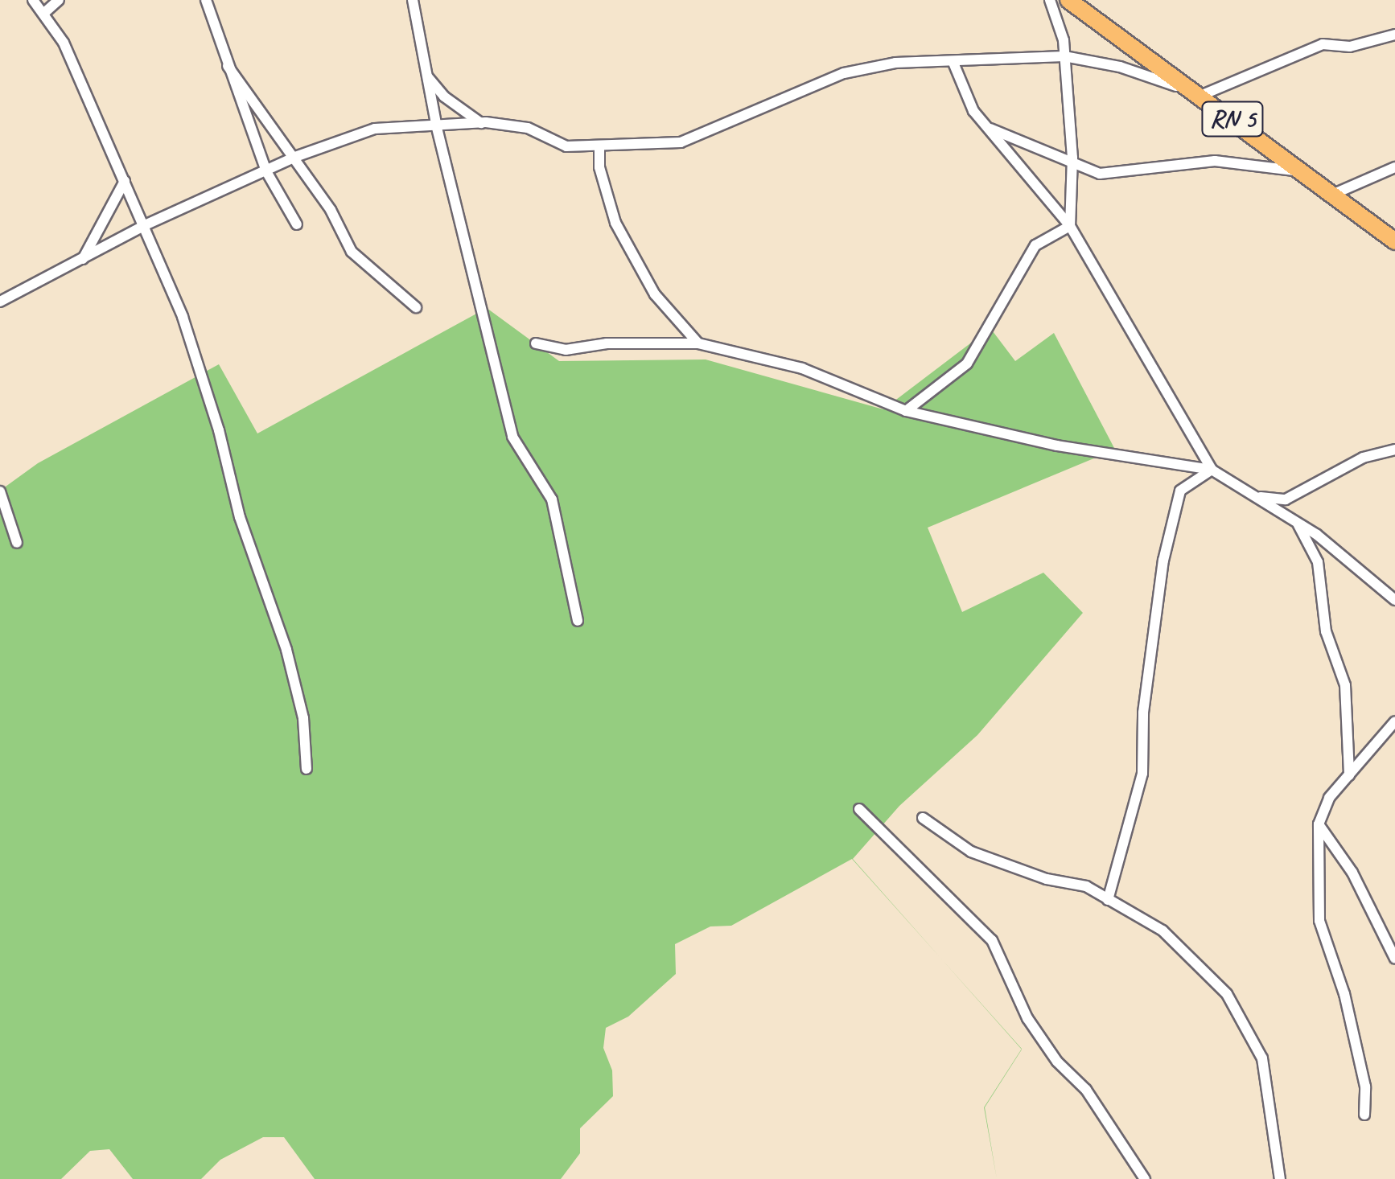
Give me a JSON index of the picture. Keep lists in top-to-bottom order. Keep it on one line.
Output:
{"streets":{"main road":["RN 5"]}}
